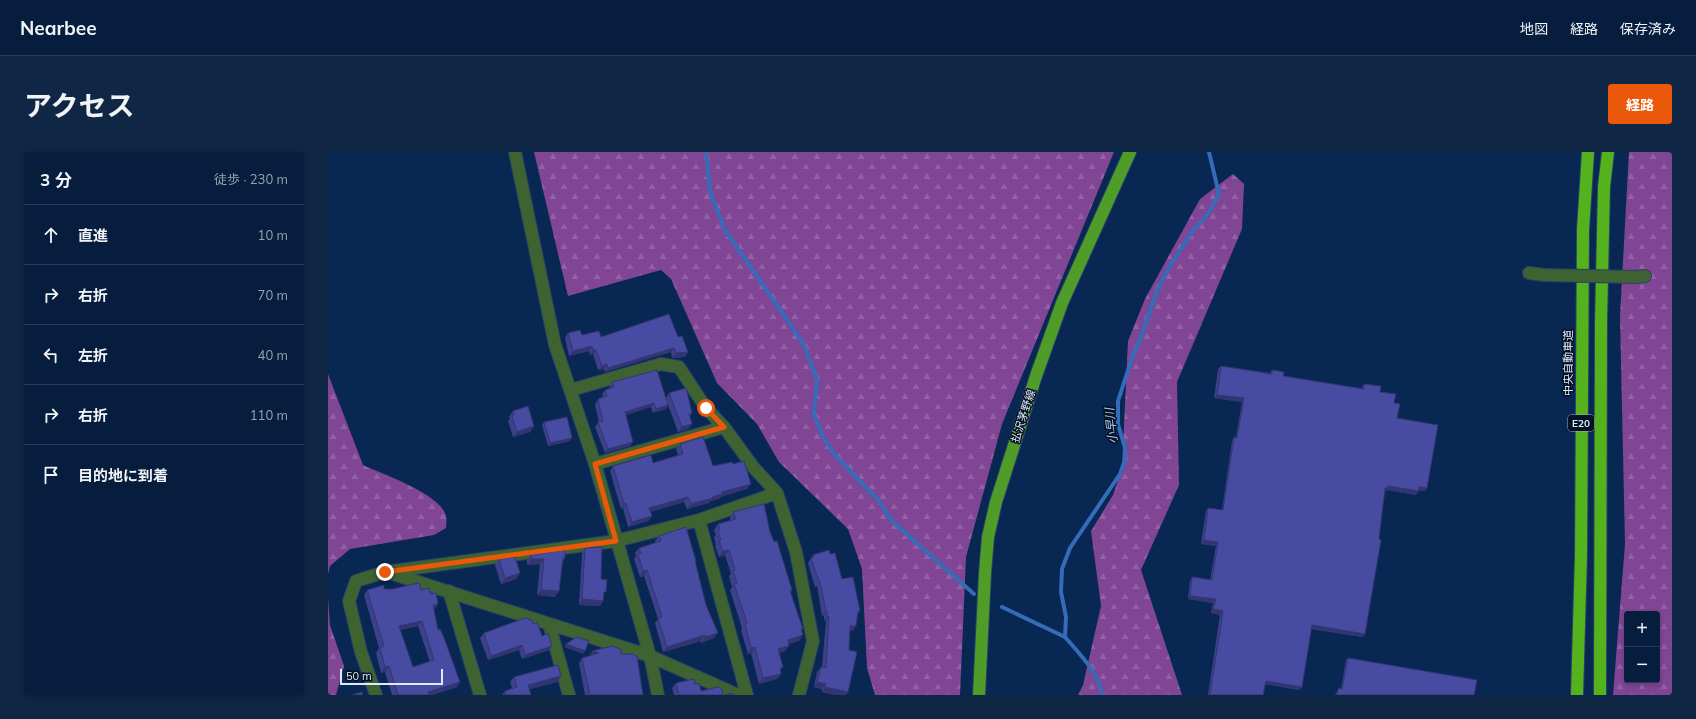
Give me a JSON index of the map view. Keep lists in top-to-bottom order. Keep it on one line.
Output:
{"streets":{"highway":["中央自動車道","E20"],"main road":["払沢茅野線"]},"water":["小早川"],"scale_bar":"50 m","page":{"header":"Nearbee","nav":["地図","経路","保存済み"],"title":"アクセス","buttons":"経路","heading":["3 分","徒歩 · 230 m"],"list":[["直進","10 m"],["右折","70 m"],["左折","40 m"],["右折","110 m"],"目的地に到着"],"map_buttons":["+","−"],"scale":"50 m"}}
